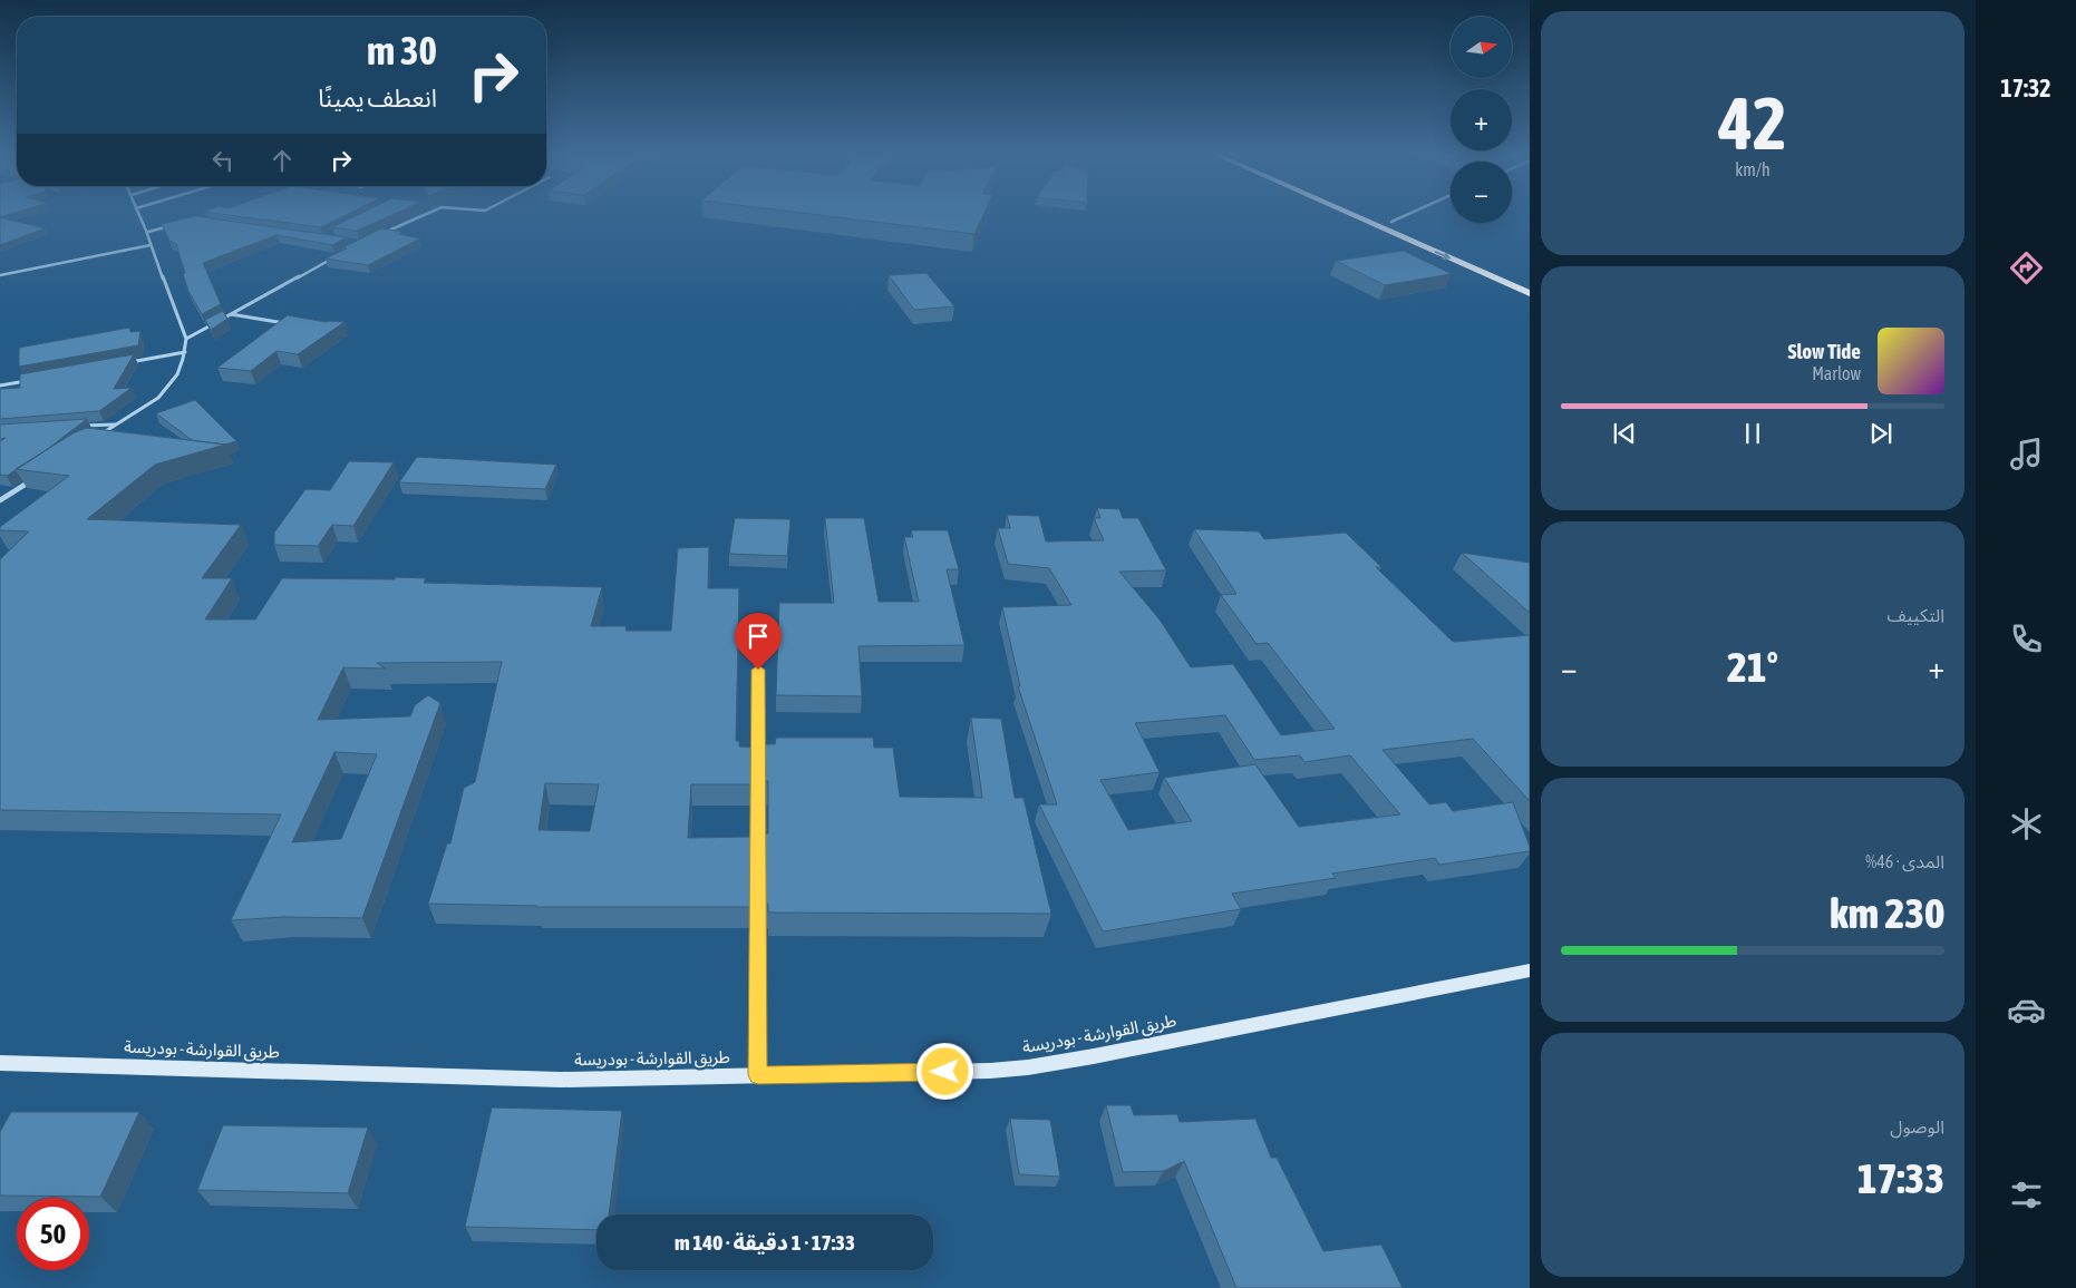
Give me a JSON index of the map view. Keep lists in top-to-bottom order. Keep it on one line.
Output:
{"streets":{"main road":["طريق القوارشة - بودريسة"]},"north":"right","page":{"tabs":"17:32","tile":[["42","km/h"],"التكييف",["المدى · 46%","230 km"],["الوصول","17:33"]],"map_buttons":["+","−"],"turn":["30 m","انعطف يمينًا"],"song":["Slow Tide","Marlow"],"heat":["−","21°","+"],"limit":"50","trip":"17:33 · 1 دقيقة · 140 m"}}
